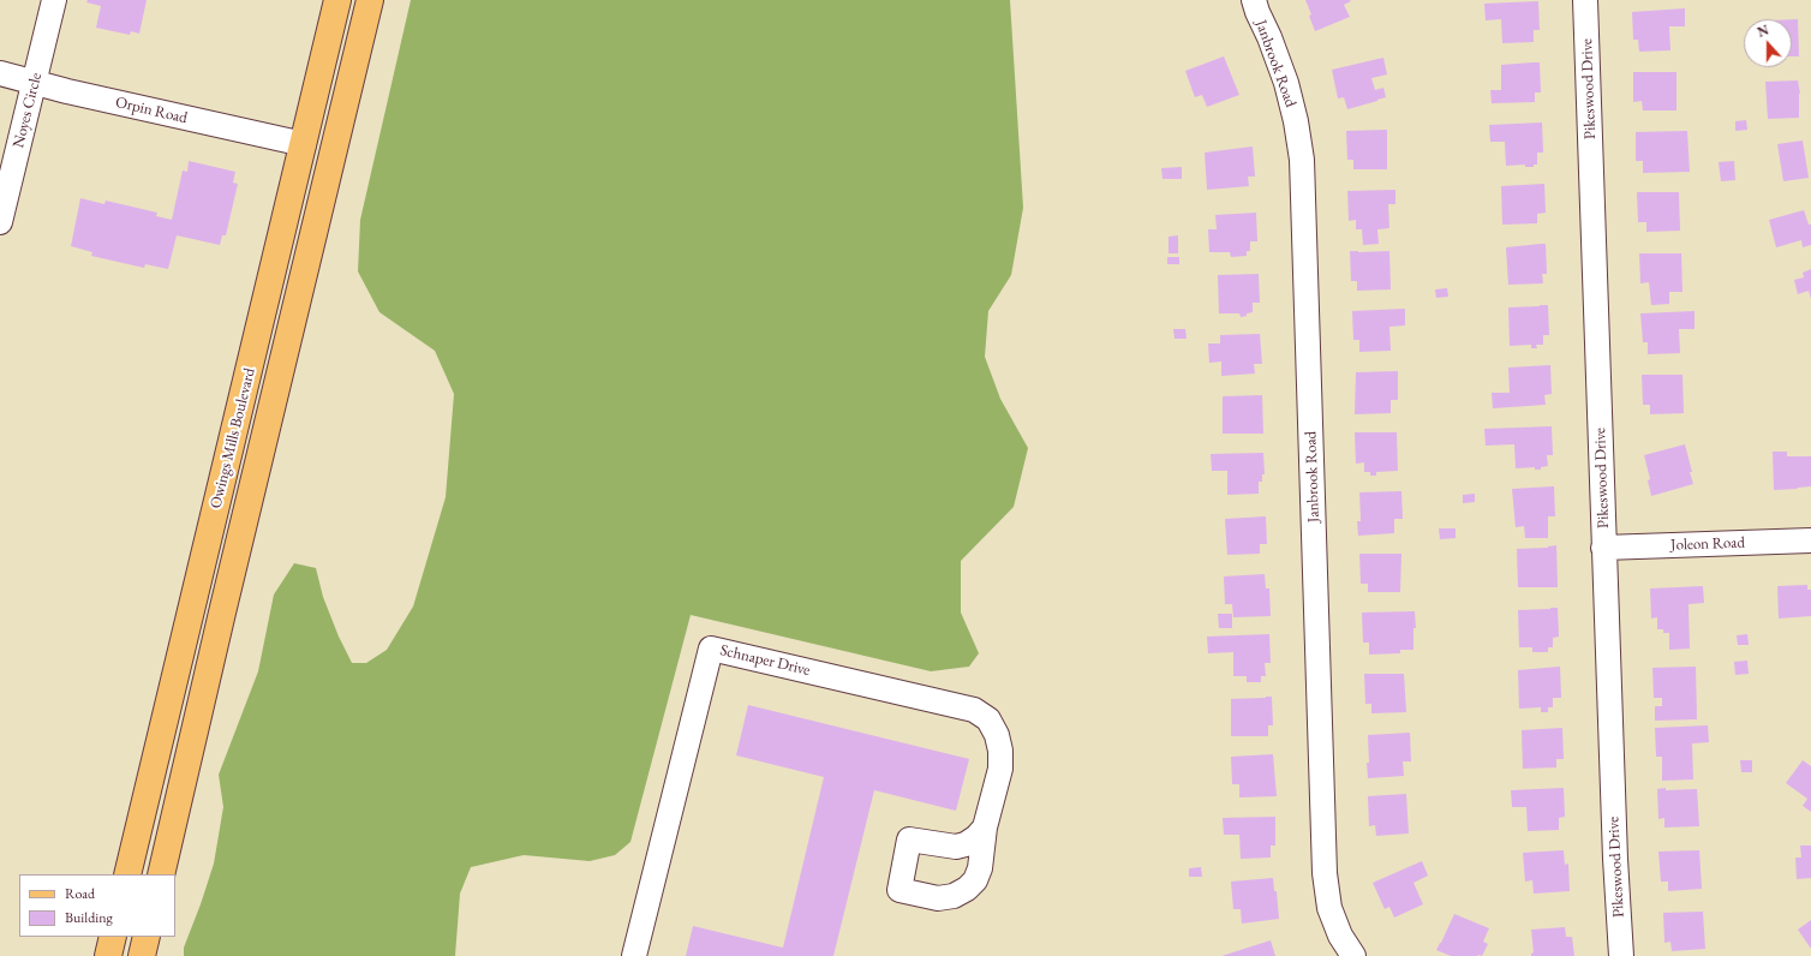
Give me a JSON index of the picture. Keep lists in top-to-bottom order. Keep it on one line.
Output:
{"streets":{"main road":["Owings Mills Boulevard"],"street":["Janbrook Road","Pikeswood Drive","Noyes Circle","Orpin Road","Joleon Road","Schnaper Drive"]},"crossings":[["Pikeswood Drive","Joleon Road"],["Noyes Circle","Orpin Road"],["Orpin Road","Owings Mills Boulevard"]],"legend":["Road","Building"],"north":"top"}
